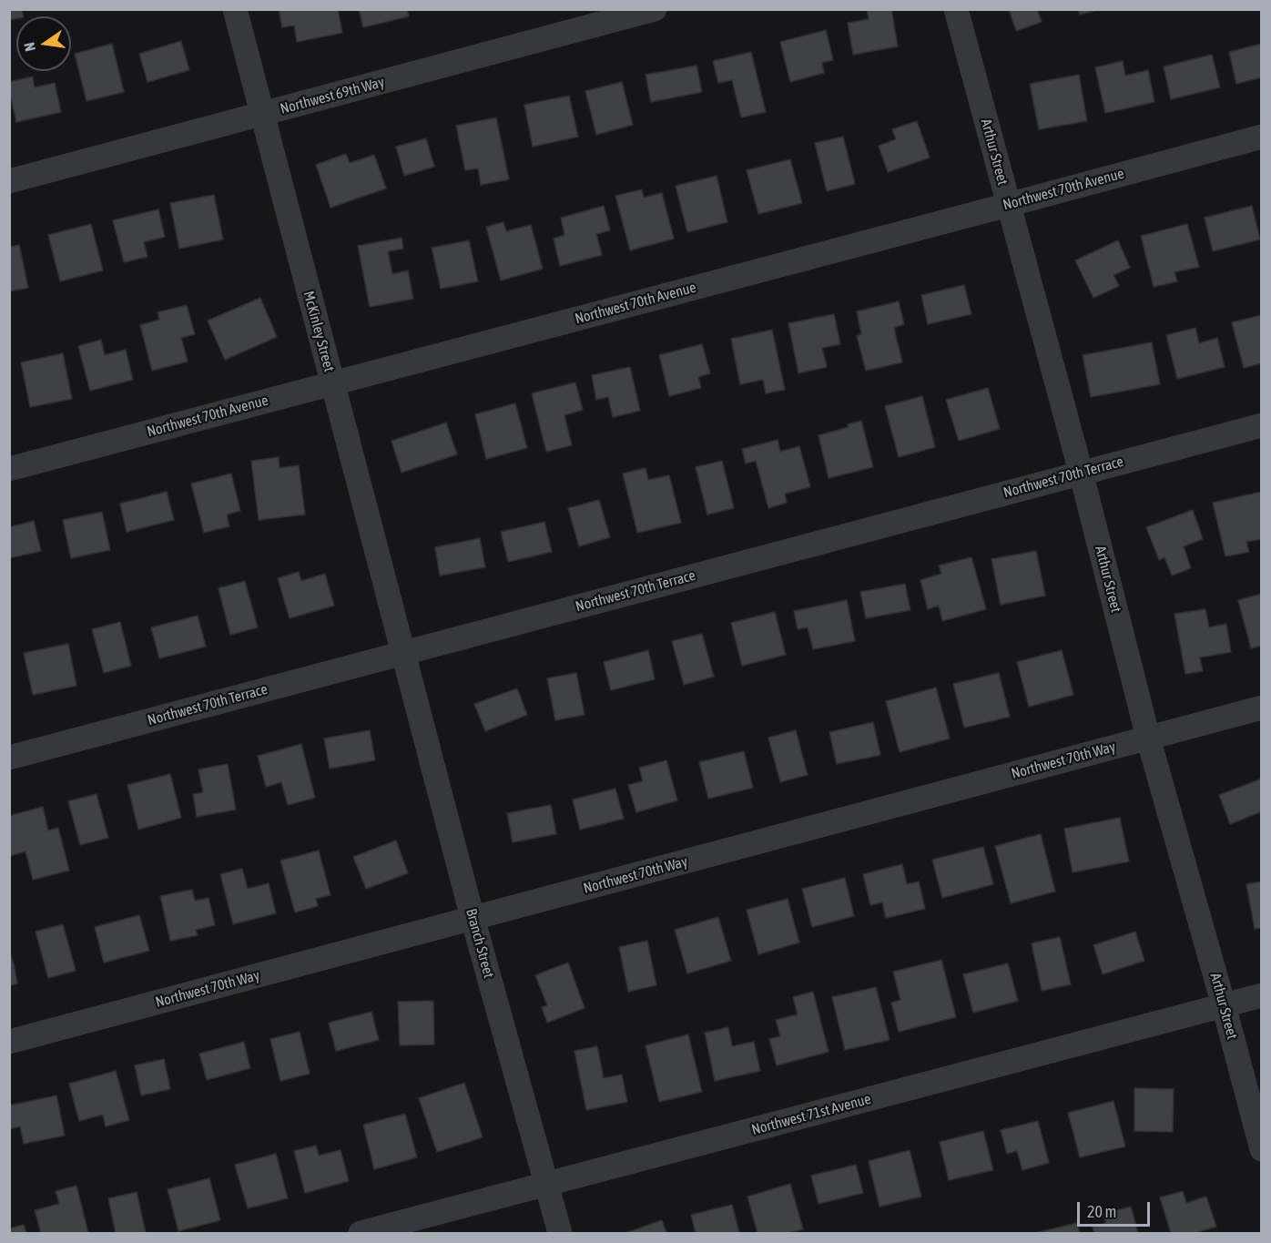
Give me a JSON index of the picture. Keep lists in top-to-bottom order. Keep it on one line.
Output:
{"streets":{"street":["Northwest 69th Way","Arthur Street","Northwest 70th Avenue","McKinley Street","Northwest 70th Terrace","Northwest 70th Way","Branch Street","Northwest 71st Avenue"]},"crossings":[["Northwest 69th Way","McKinley Street"],["Arthur Street","Northwest 70th Avenue"],["Arthur Street","Northwest 70th Terrace"],["Arthur Street","Northwest 70th Way"],["Arthur Street","Northwest 71st Avenue"],["Northwest 70th Avenue","McKinley Street"],["McKinley Street","Northwest 70th Terrace"],["McKinley Street","Branch Street"],["Northwest 70th Terrace","Branch Street"],["Northwest 70th Way","Branch Street"],["Branch Street","Northwest 71st Avenue"]],"scale_bar":"20 m","north":"left"}
